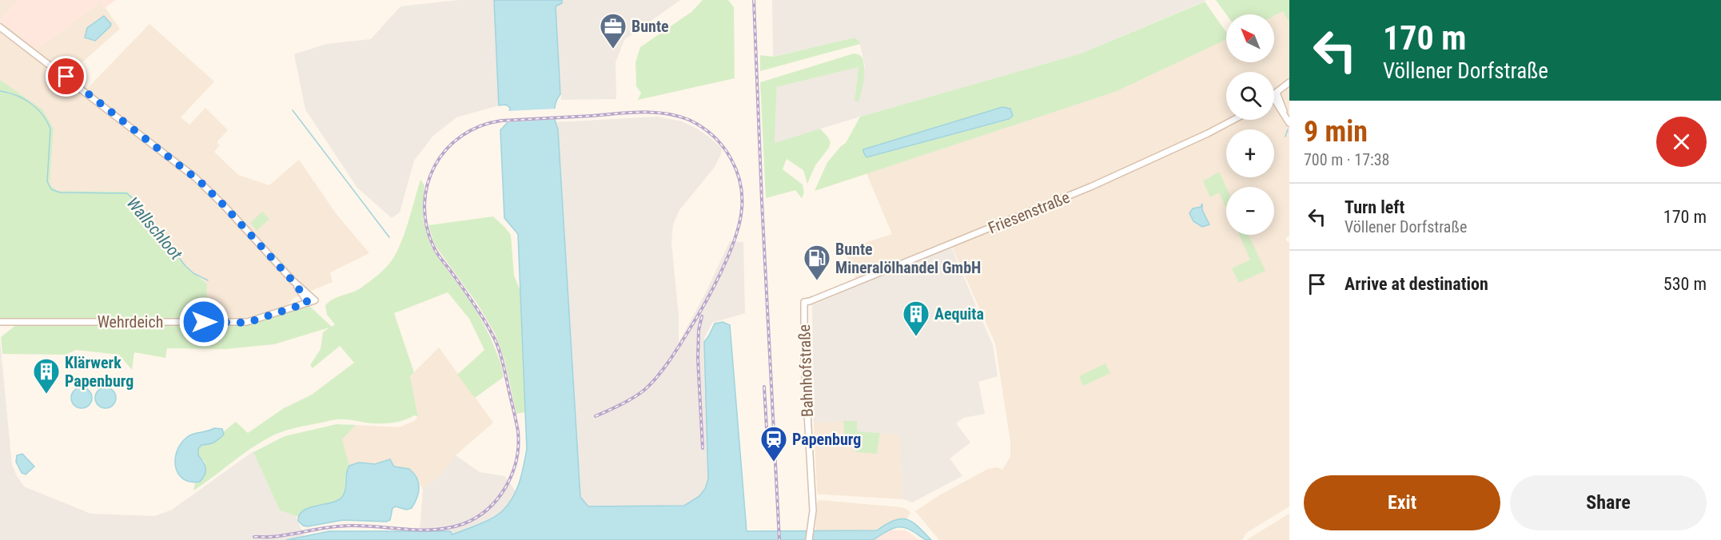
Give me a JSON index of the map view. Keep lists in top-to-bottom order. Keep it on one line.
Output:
{"streets":{"street":["Friesenstraße","Wehrdeich","Bahnhofstraße"]},"crossings":[["Friesenstraße","Bahnhofstraße"]],"water":["Wallschloot"],"places":{"office":["Bunte"],"fuel station":["Bunte Mineralölhandel GmbH"],"building":["Aequita","Klärwerk Papenburg"],"station":["Papenburg"]},"north":"top left","page":{"turn":["170 m","Völlener Dorfstraße"],"map_buttons":["+","−"],"heading":["9 min","700 m · 17:38"],"list":[{"name":"Turn left","note":"Völlener Dorfstraße","value":"170 m"},{"name":"Arrive at destination","value":"530 m"}],"buttons":["Exit","Share"]}}
